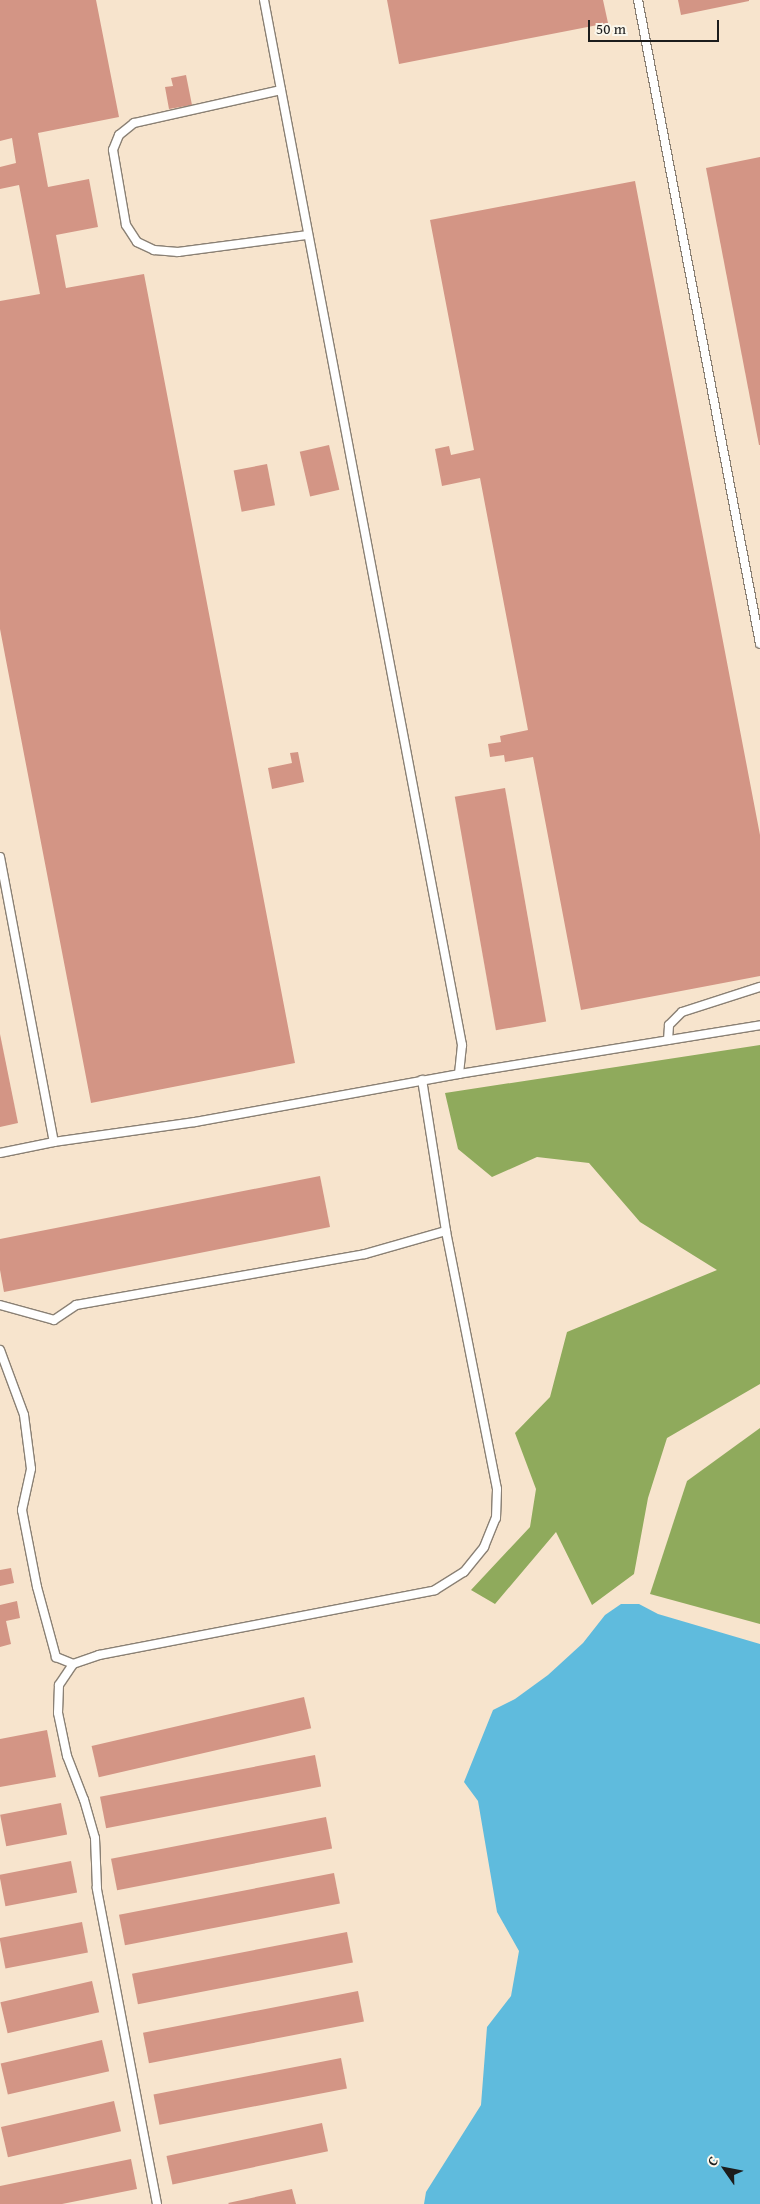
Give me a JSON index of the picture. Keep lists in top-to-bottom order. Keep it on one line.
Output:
{"scale_bar":"50 m","north":"top left"}
